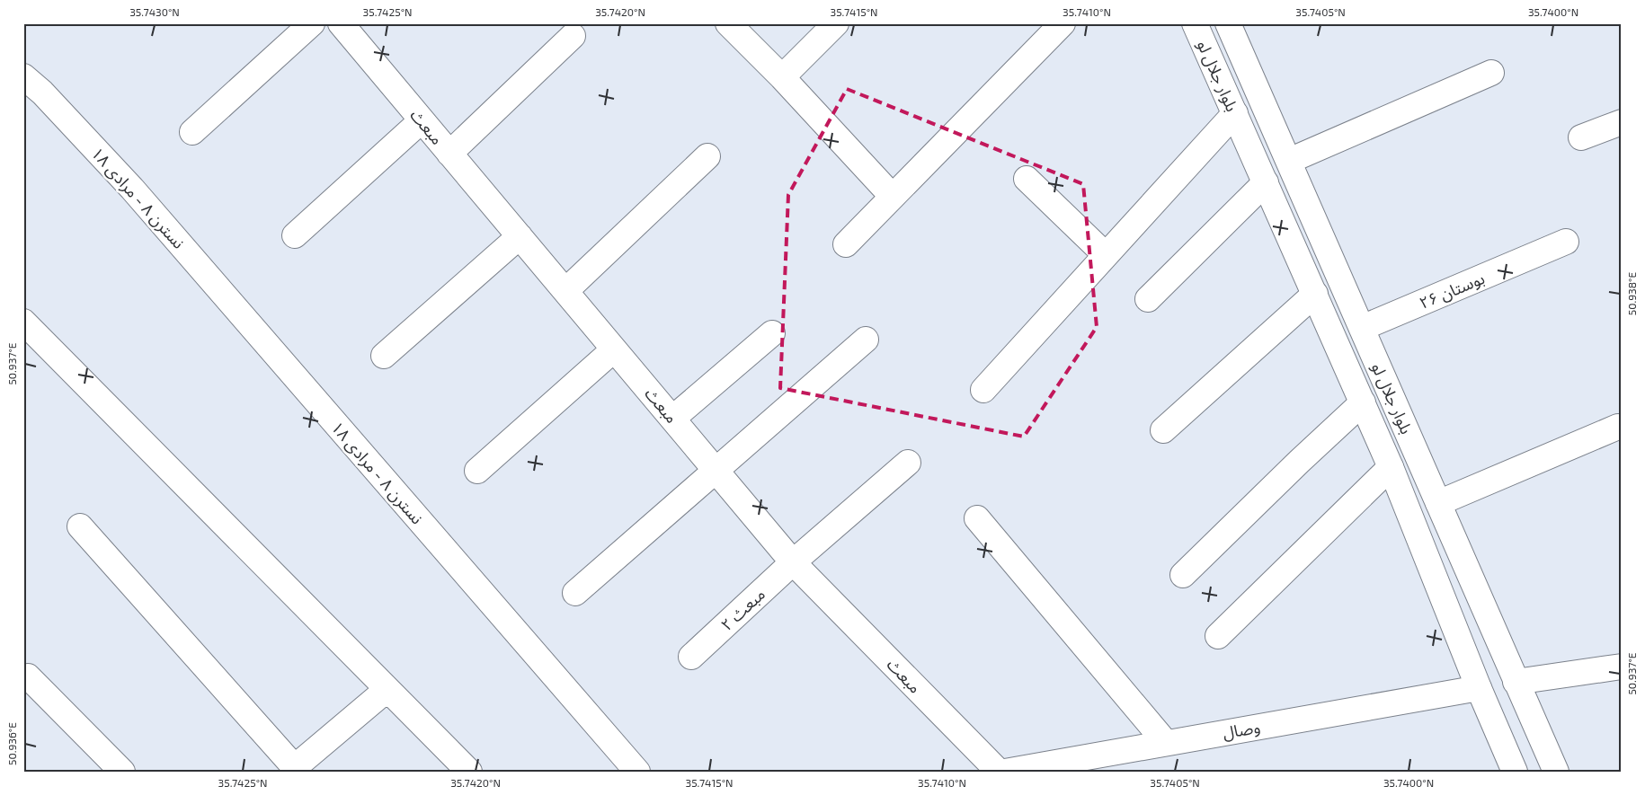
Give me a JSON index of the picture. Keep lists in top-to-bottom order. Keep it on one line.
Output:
{"streets":{"street":["بلوار جلال لو","مبعث","نسترن ۸ - مرادی ۱۸","بوستان ۲۶","مبعث ۲","وصال"]},"crossings":[["بلوار جلال لو","بوستان ۲۶"],["بلوار جلال لو","وصال"],["مبعث","مبعث ۲"]],"coordinates":["35.7430°N","35.7425°N","35.7420°N","35.7415°N","35.7410°N","35.7405°N","35.7400°N","50.938°E","50.937°E","50.936°E"]}
